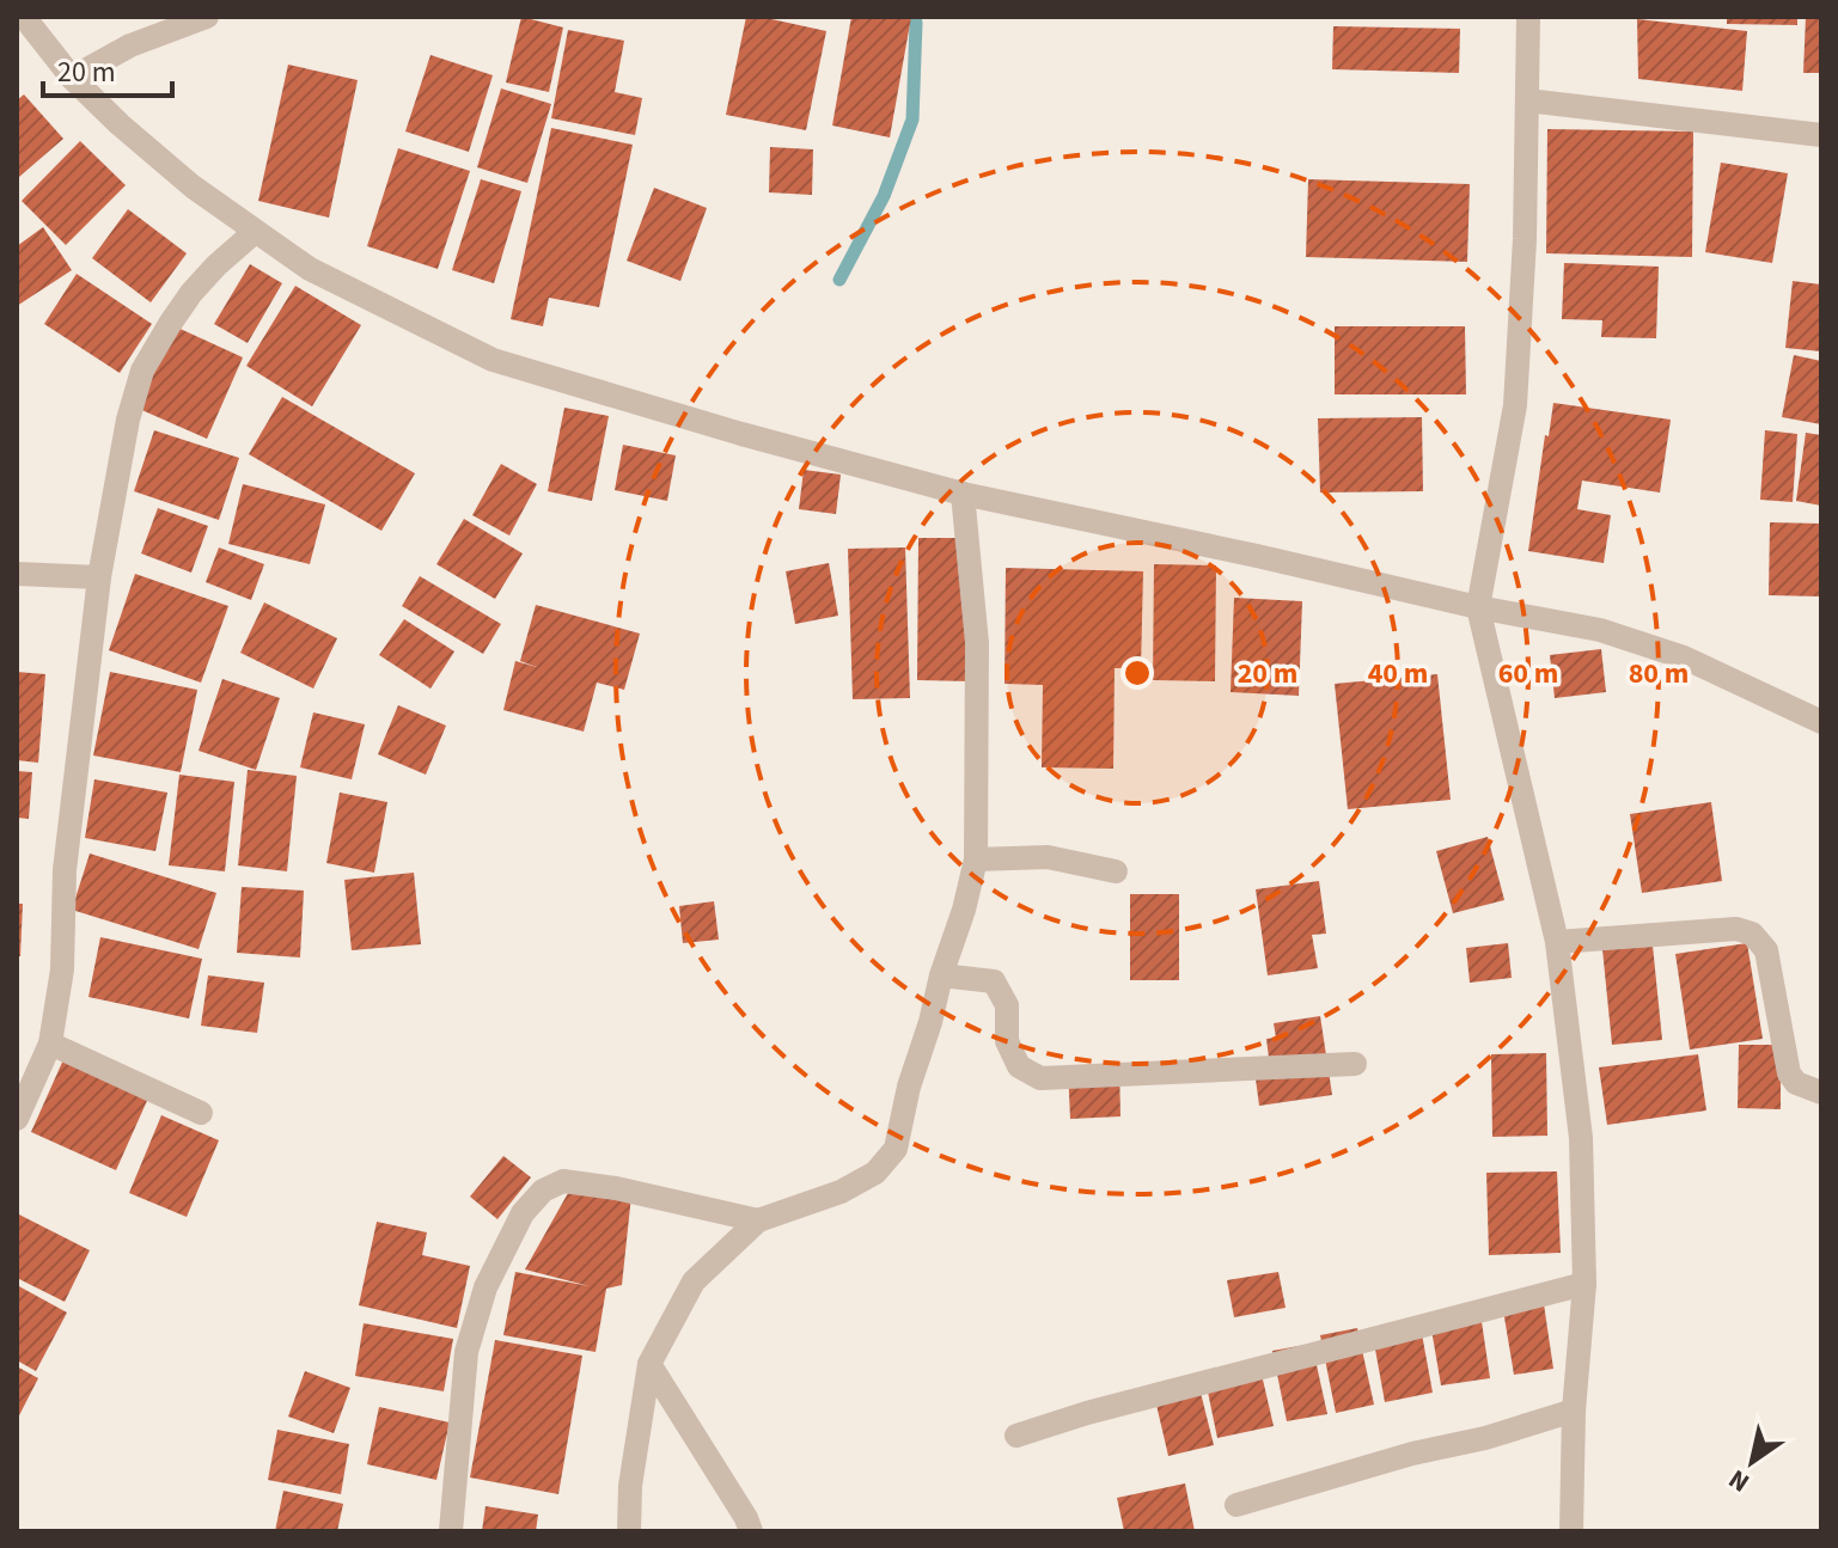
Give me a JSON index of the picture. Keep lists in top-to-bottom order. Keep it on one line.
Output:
{"scale_bar":"20 m","north":"bottom left","rings":["20 m","40 m","60 m","80 m"]}
